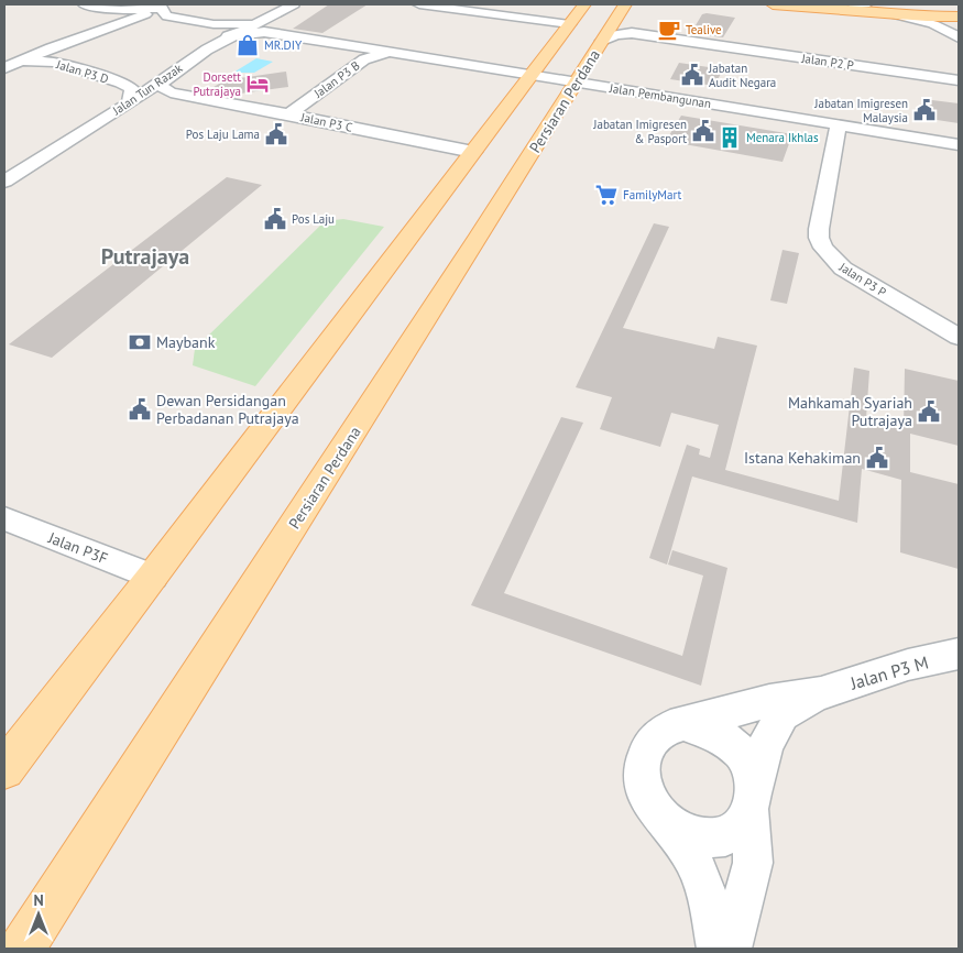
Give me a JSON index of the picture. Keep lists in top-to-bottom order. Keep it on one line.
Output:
{"streets":{"main road":["Persiaran Perdana"],"street":["Jalan P2 P","Jalan P3 D","Jalan P3 B","Jalan Tun Razak","Jalan Pembangunan","Jalan P3 C","Jalan P3 P","Jalan P3F","Jalan P3 M"]},"crossings":[["Jalan P2 P","Persiaran Perdana"],["Jalan P3 D","Jalan Tun Razak"],["Jalan P3 D","Jalan P3 C"],["Jalan P3 B","Jalan Pembangunan"],["Jalan P3 B","Jalan P3 C"],["Jalan Tun Razak","Jalan Pembangunan"],["Jalan Tun Razak","Jalan P3 C"],["Jalan Pembangunan","Persiaran Perdana"],["Jalan Pembangunan","Jalan P3 P"]],"districts":["Putrajaya"],"places":{"cafe":["Tealive"],"shop":["MR.DIY"],"public building":["Jabatan Audit Negara","Jabatan Imigresen Malaysia","Jabatan Imigresen & Pasport","Pos Laju Lama","Pos Laju","Dewan Persidangan Perbadanan Putrajaya","Mahkamah Syariah Putrajaya","Istana Kehakiman"],"hotel":["Dorsett Putrajaya"],"building":["Menara Ikhlas"],"supermarket":["FamilyMart"],"bank":["Maybank"]},"north":"top"}
